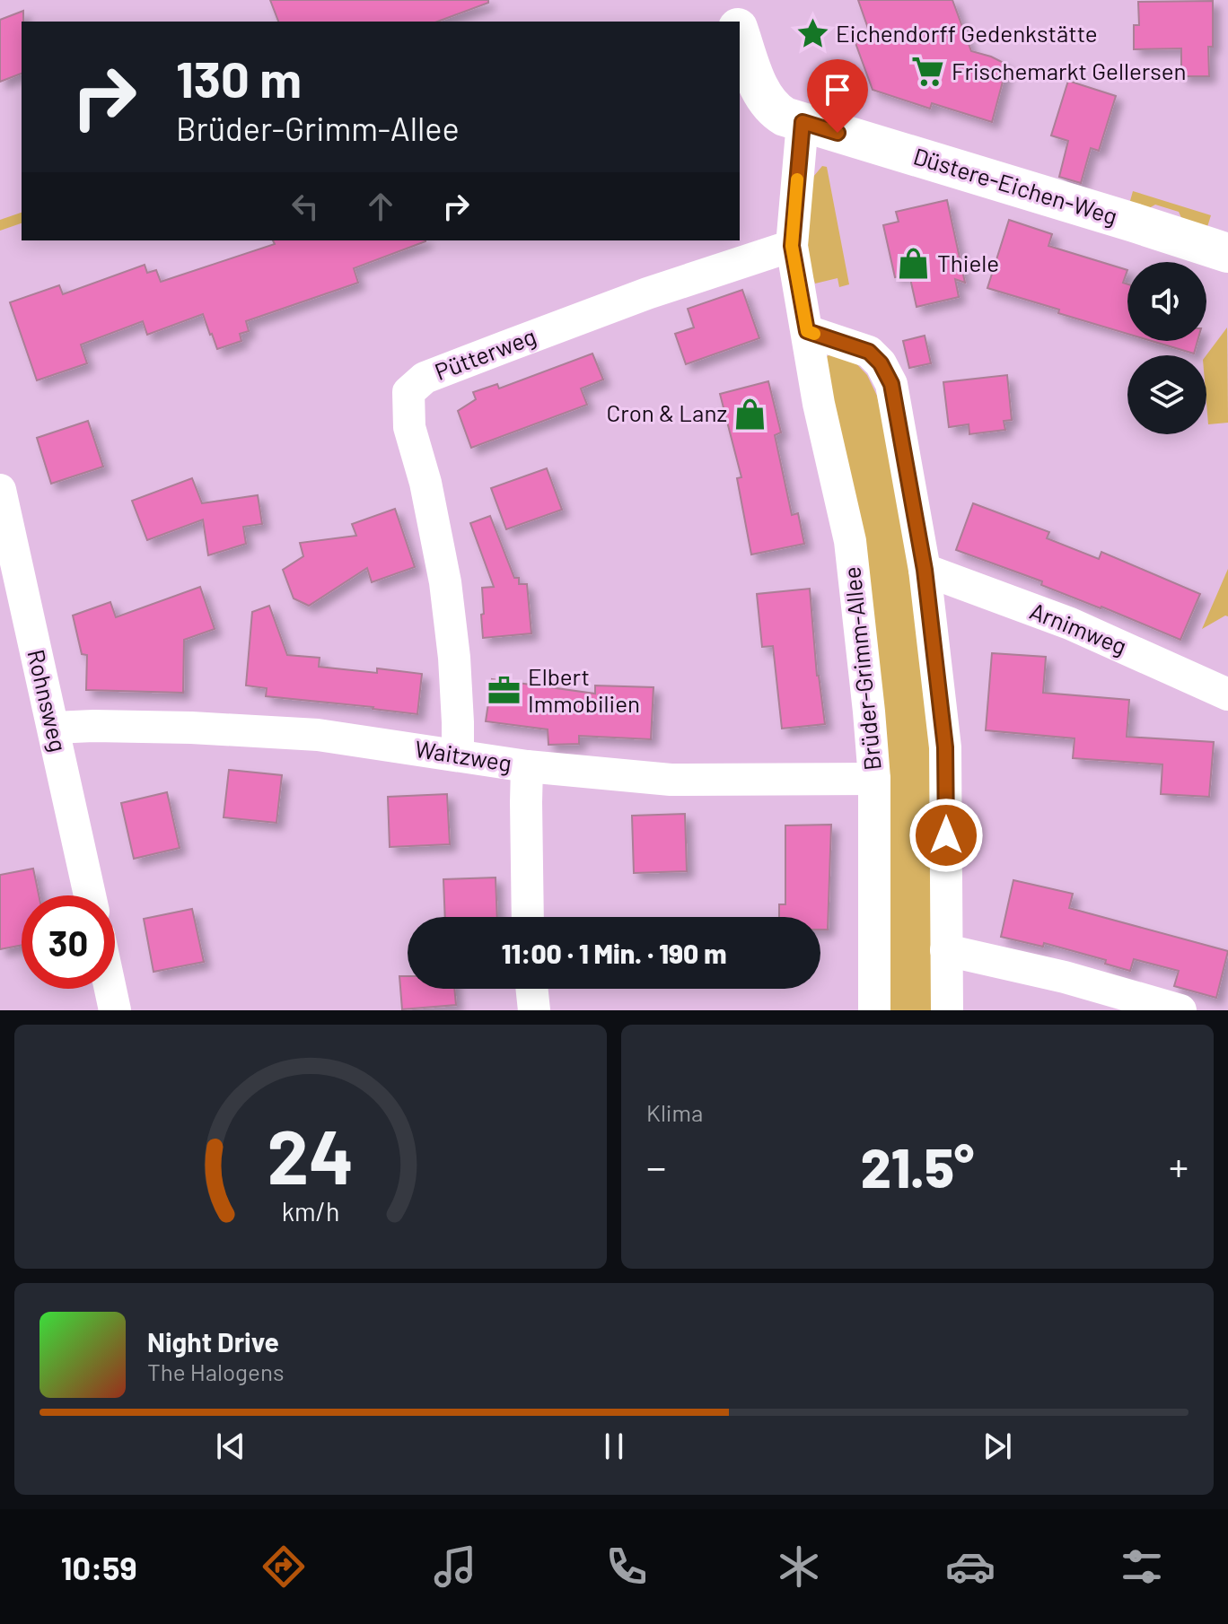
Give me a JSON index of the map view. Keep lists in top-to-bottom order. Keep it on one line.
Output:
{"streets":{"street":["Düstere-Eichen-Weg","Pütterweg","Arnimweg","Brüder-Grimm-Allee","Rohnsweg","Waitzweg"]},"crossings":[["Düstere-Eichen-Weg","Brüder-Grimm-Allee"],["Pütterweg","Brüder-Grimm-Allee"],["Pütterweg","Waitzweg"],["Brüder-Grimm-Allee","Waitzweg"],["Rohnsweg","Waitzweg"]],"places":{"place":["Eichendorff Gedenkstätte"],"supermarket":["Frischemarkt Gellersen"],"shop":["Thiele","Cron & Lanz"],"office":["Elbert Immobilien"]},"page":{"turn":["130 m","Brüder-Grimm-Allee"],"limit":"30","trip":"11:00 · 1 Min. · 190 m","tile":"Klima","heat":["−","21.5°","+"],"song":["Night Drive","The Halogens"],"tabs":"10:59","gauge":["24","km/h"]}}
